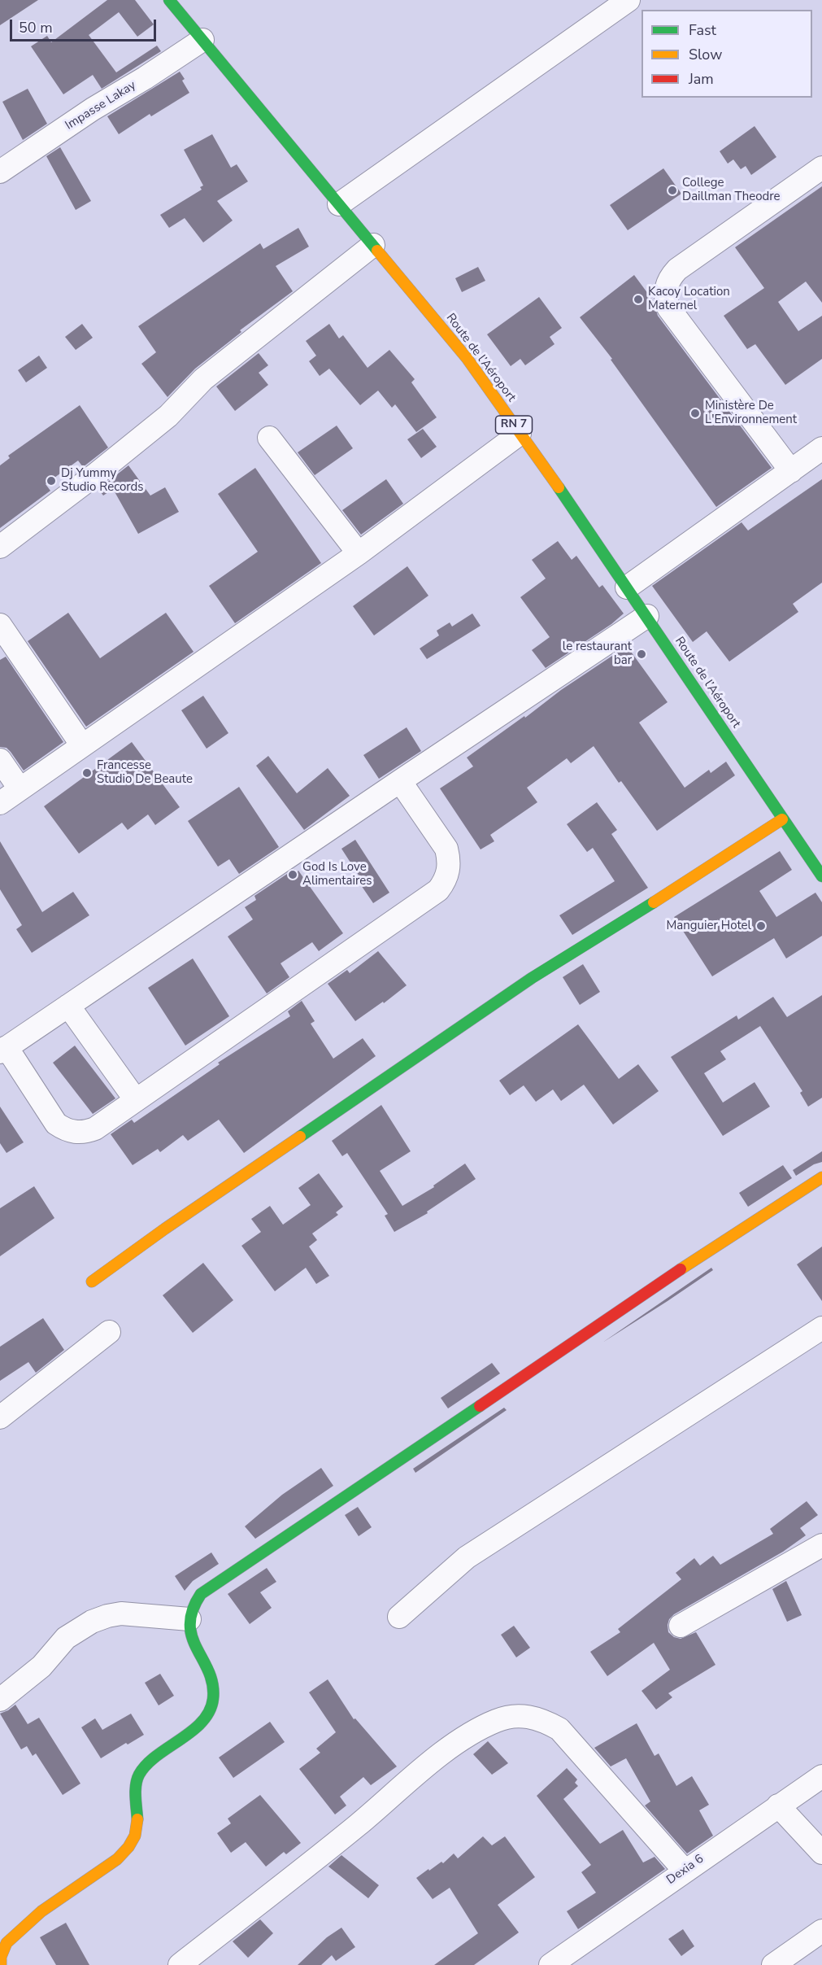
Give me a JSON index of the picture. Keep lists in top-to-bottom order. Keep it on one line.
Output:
{"streets":{"street":["Impasse Lakay","Route de l’Aéroport","RN 7","Dexia 6"]},"crossings":[["Impasse Lakay","Route de l’Aéroport"]],"places":["College Daillman Theodre","Kacoy Location Maternel","Ministère De L'Environnement","Dj Yummy Studio Records","le restaurant bar","Francesse Studio De Beaute","God Is Love Alimentaires","Manguier Hotel"],"legend":["Fast","Slow","Jam"],"scale_bar":"50 m"}
